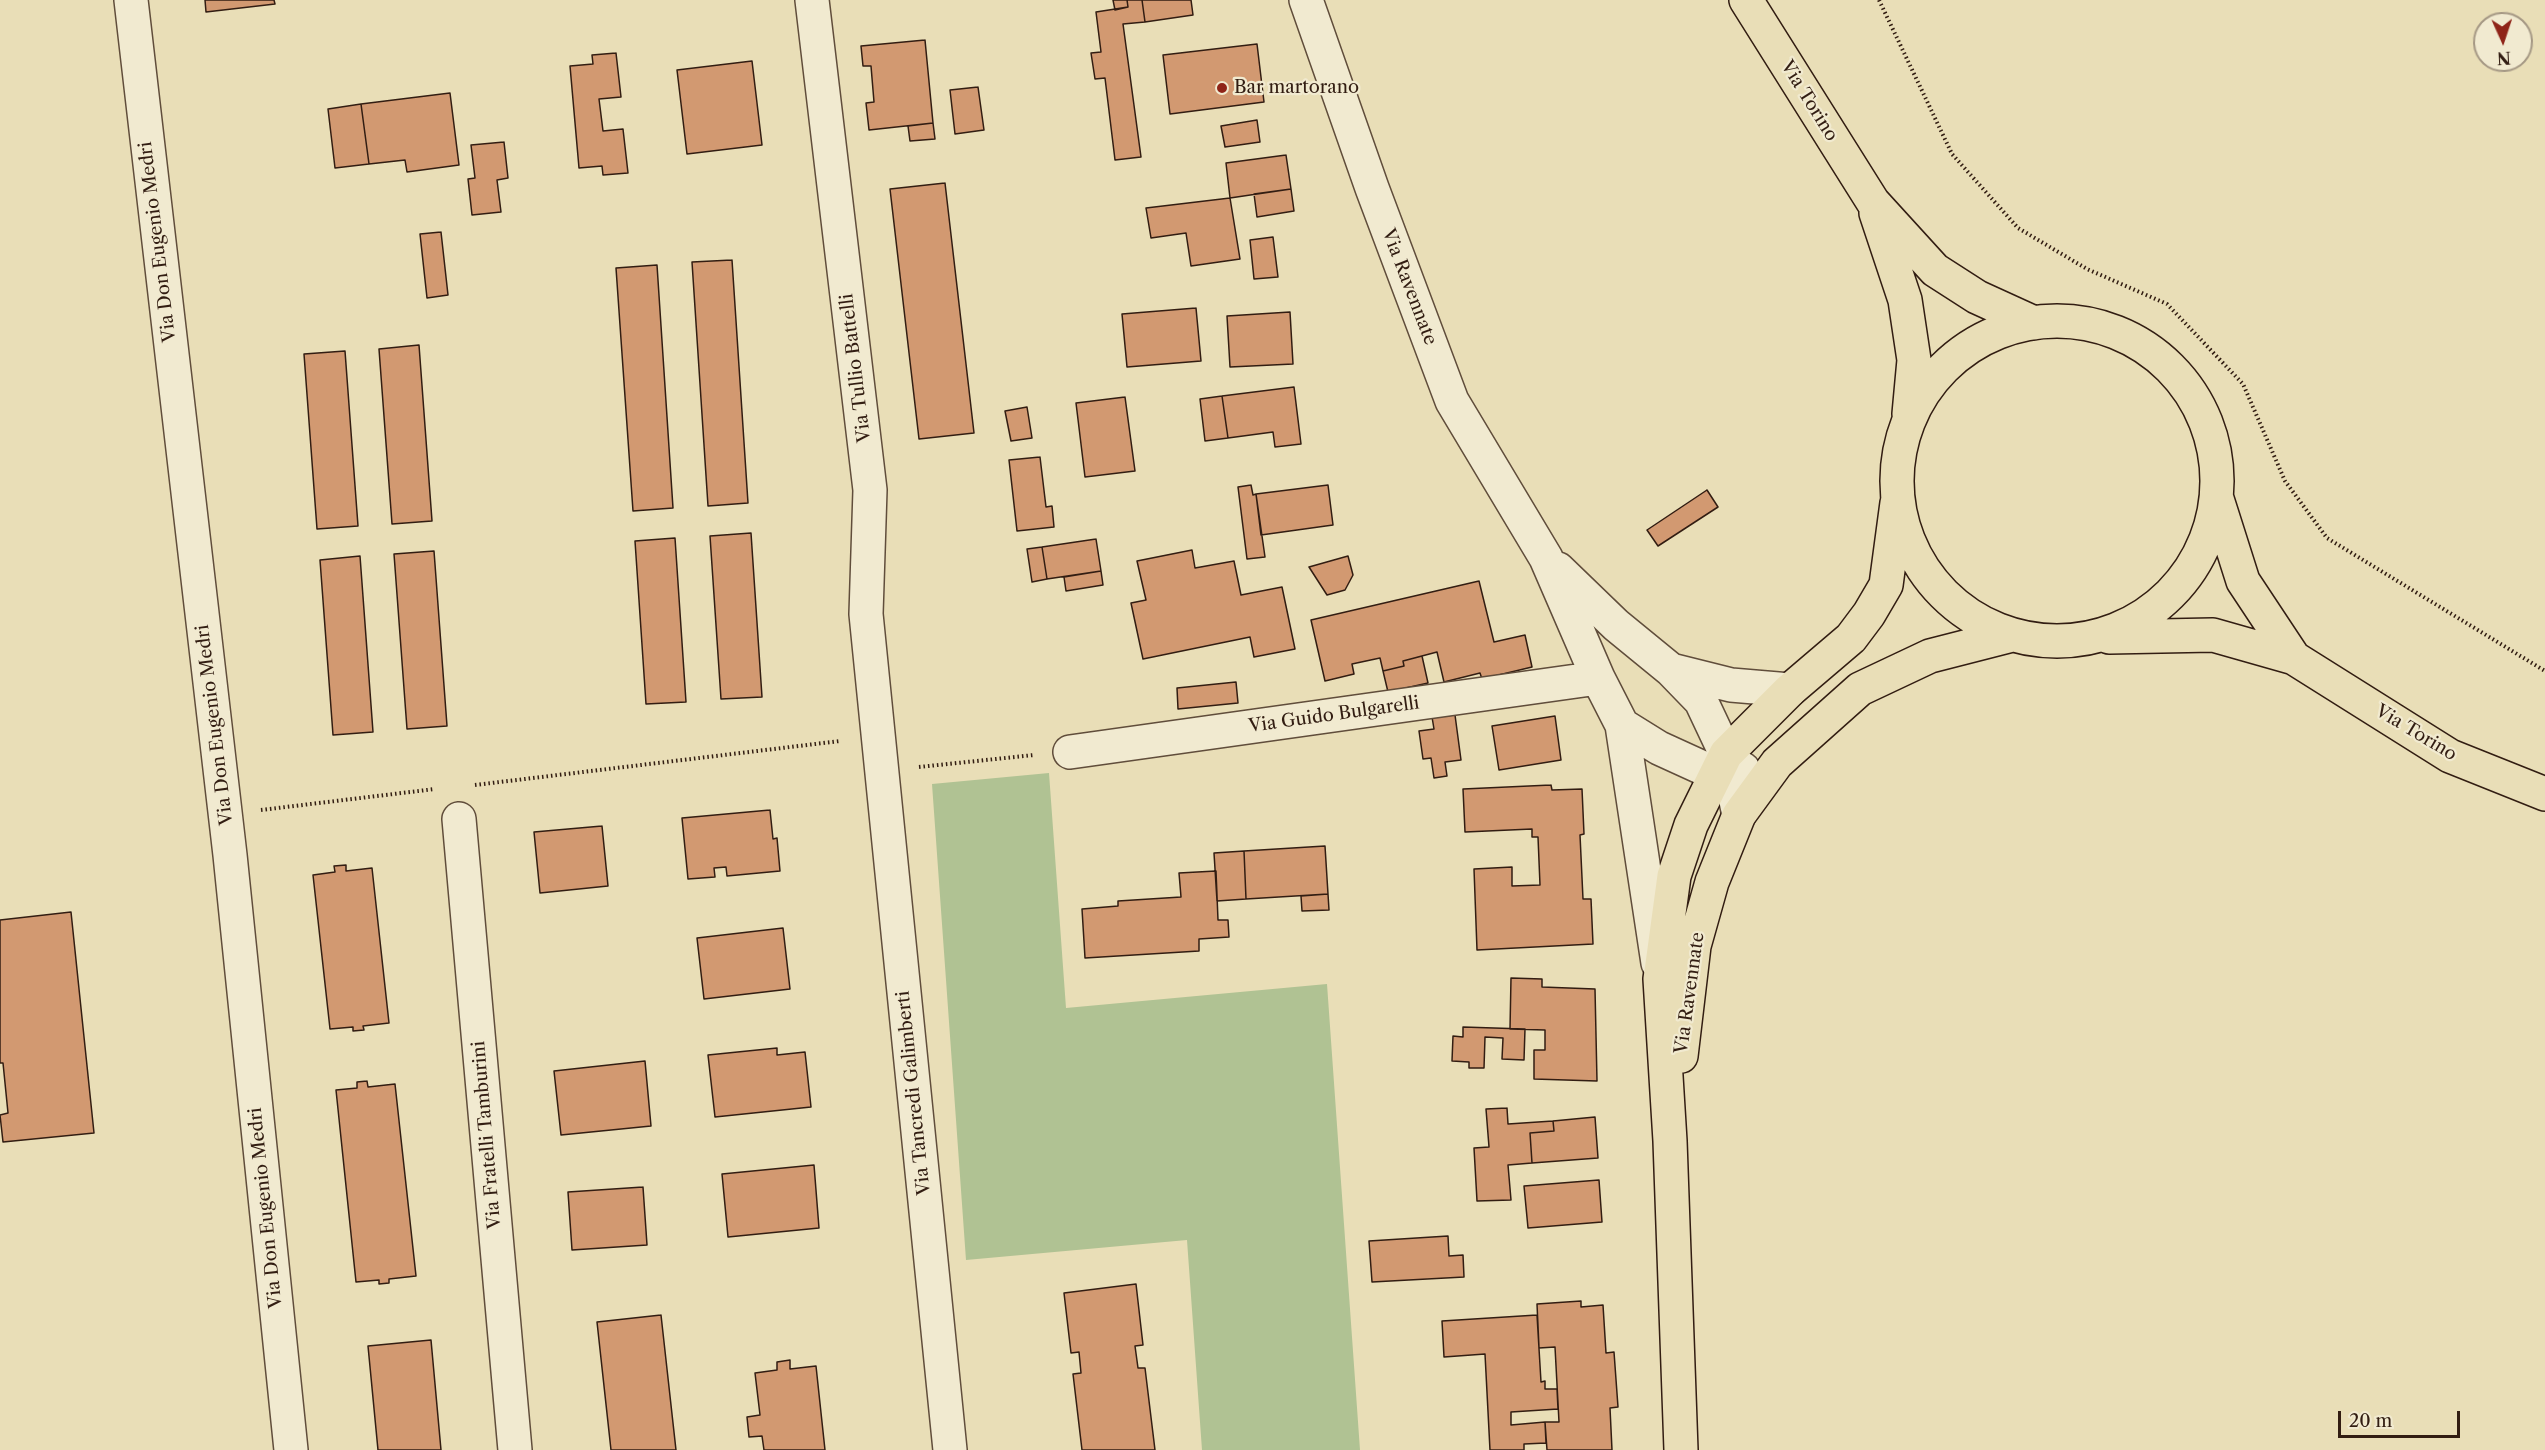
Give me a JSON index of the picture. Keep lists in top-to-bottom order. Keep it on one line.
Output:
{"streets":{"main road":["Via Torino","Via Ravennate"],"street":["Via Don Eugenio Medri","Via Tullio Battelli","Via Guido Bulgarelli","Via Tancredi Galimberti","Via Fratelli Tamburini"]},"crossings":[["Via Ravennate","Via Guido Bulgarelli"],["Via Tullio Battelli","Via Tancredi Galimberti"]],"places":["Bar martorano"],"scale_bar":"20 m","north":"bottom"}
